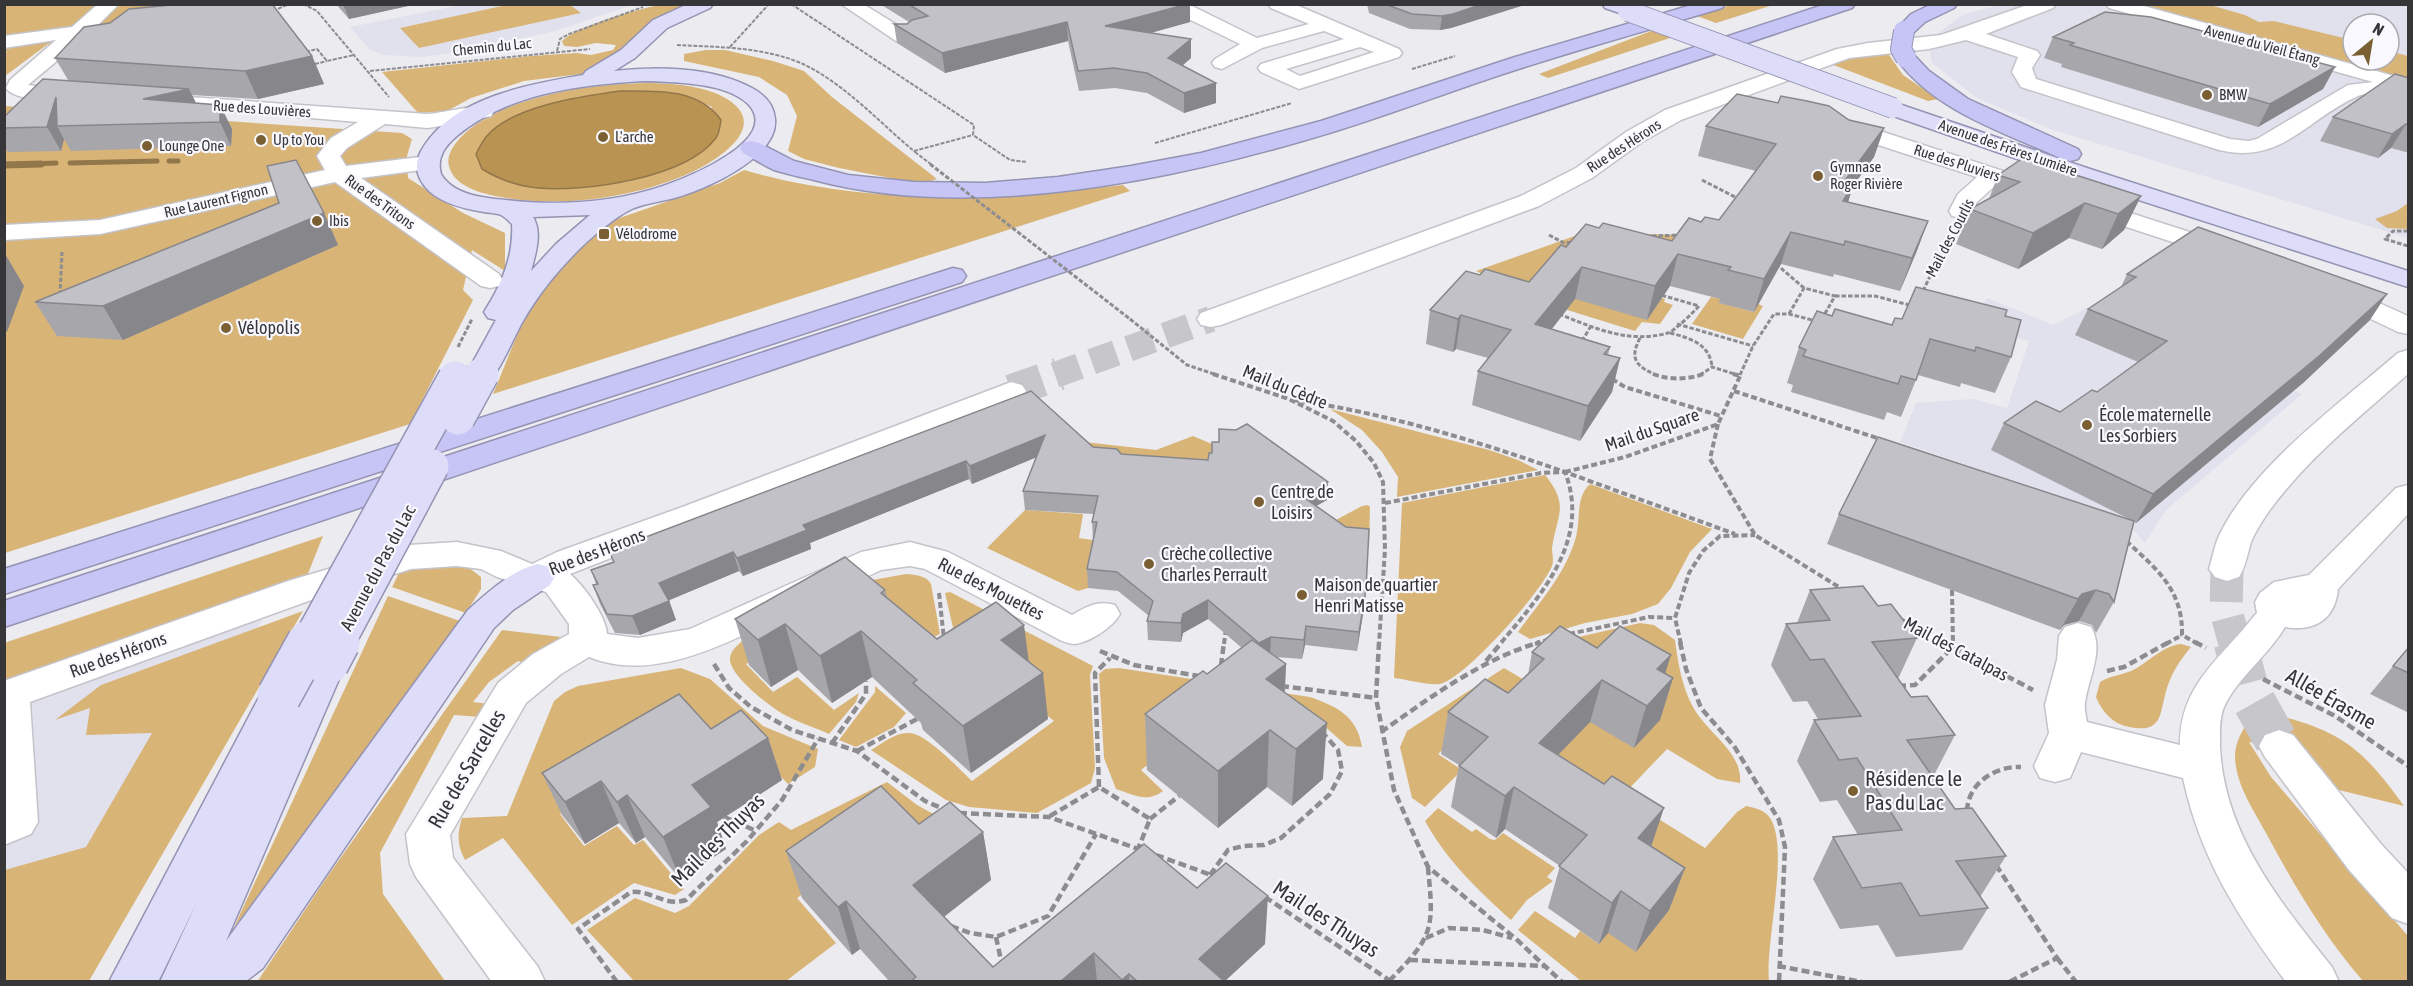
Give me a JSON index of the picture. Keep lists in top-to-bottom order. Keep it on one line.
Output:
{"streets":{"main road":["Avenue des Frères Lumière","Avenue du Pas du Lac"],"street":["Avenue du Vieil Étang","Rue des Louvières","Rue des Hérons","Rue des Pluviers","Rue Laurent Fignon","Rue des Tritons","Mail des Courlis","Rue des Mouettes","Rue des Sarcelles"],"path":["Chemin du Lac","Mail du Cèdre","Mail du Square","Mail des Catalpas","Allée Érasme","Mail des Thuyas"]},"crossings":[["Rue des Louvières","Rue Laurent Fignon"],["Rue des Louvières","Rue des Tritons"],["Rue des Pluviers","Mail des Courlis"],["Rue Laurent Fignon","Rue des Tritons"],["Rue des Mouettes","Rue des Sarcelles"]],"places":{"other":["BMW","L'arche","Up to You","Lounge One","Gymnase Roger Rivière","Ibis","Vélopolis","École maternelle Les Sorbiers","Centre de Loisirs","Crèche collective Charles Perrault","Maison de quartier Henri Matisse","Résidence le Pas du Lac"],"transit":["Vélodrome"]},"north":"top right"}
